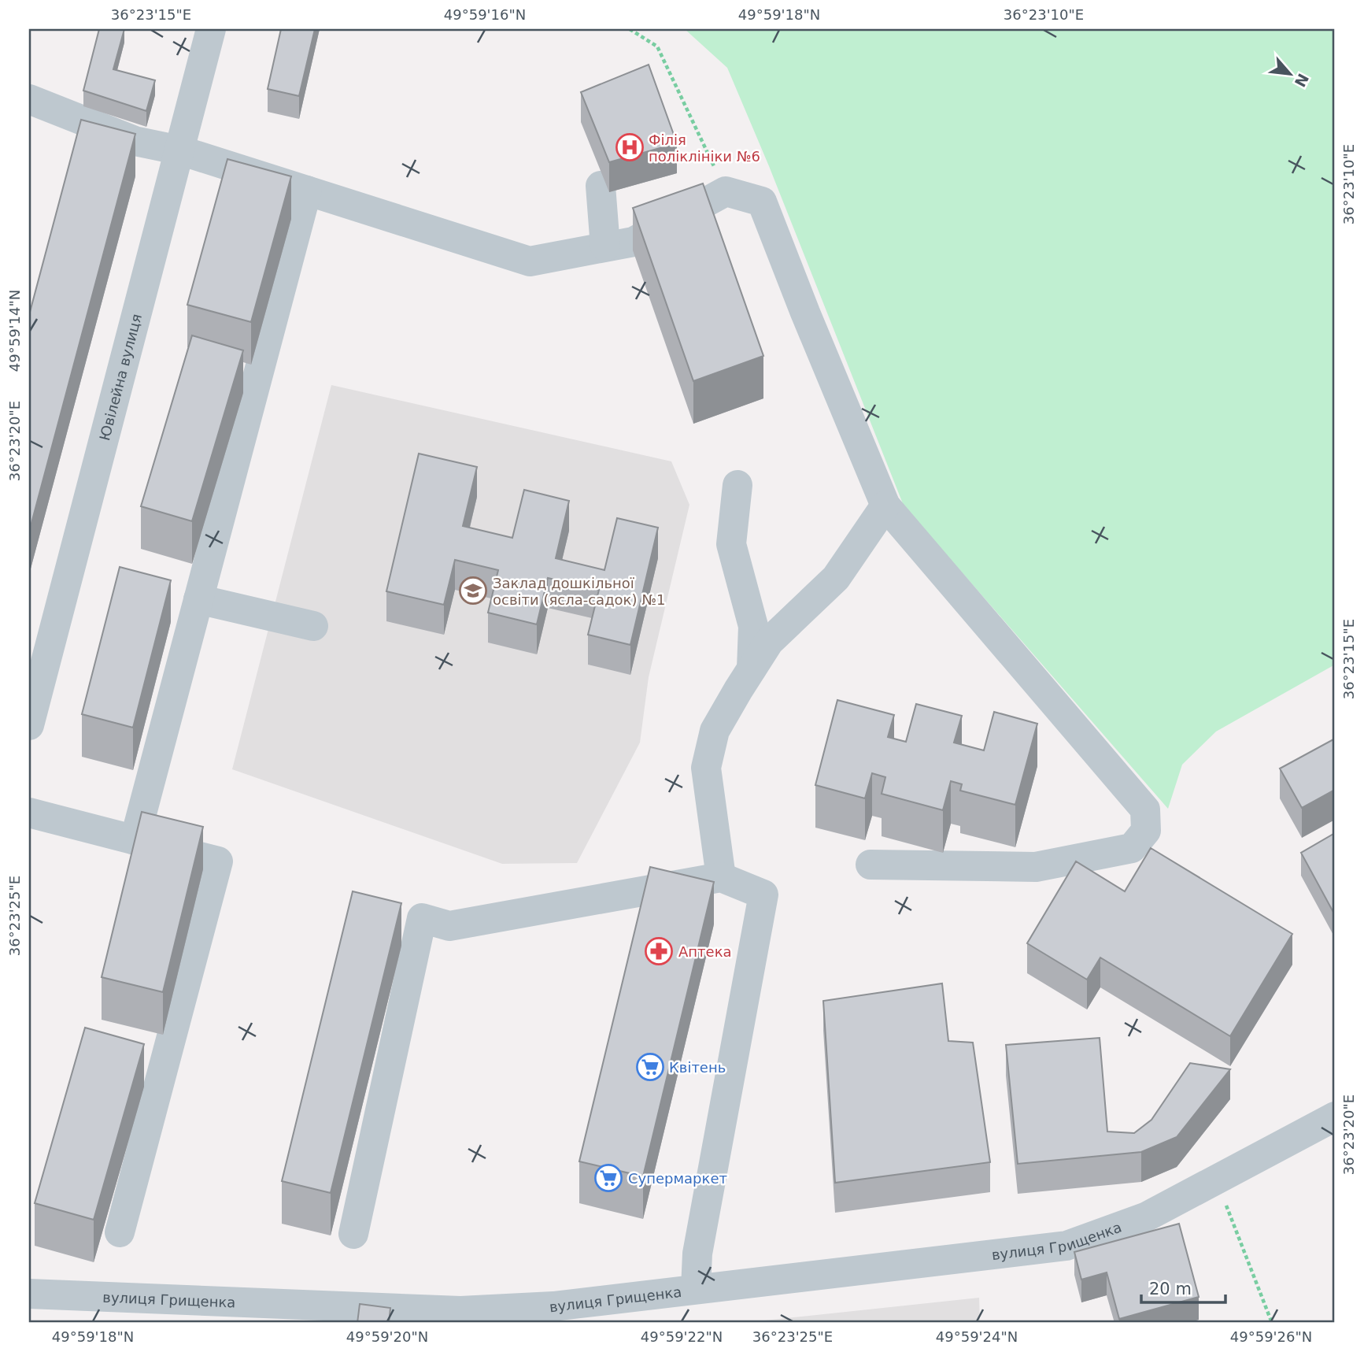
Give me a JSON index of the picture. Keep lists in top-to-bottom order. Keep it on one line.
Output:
{"streets":{"street":["Ювілейна вулиця","вулиця Грищенка"]},"places":{"hospital":["Філія поліклініки №6"],"school or university":["Заклад дошкільної освіти (ясла-садок) №1"],"pharmacy":["Аптека"],"supermarket":["Квітень","Супермаркет"]},"scale_bar":"20 m","north":"bottom right","coordinates":["36°23'15\"E","49°59'16\"N","49°59'18\"N","36°23'10\"E","49°59'14\"N","36°23'20\"E","36°23'25\"E","49°59'20\"N","49°59'22\"N","49°59'24\"N","49°59'26\"N"]}
